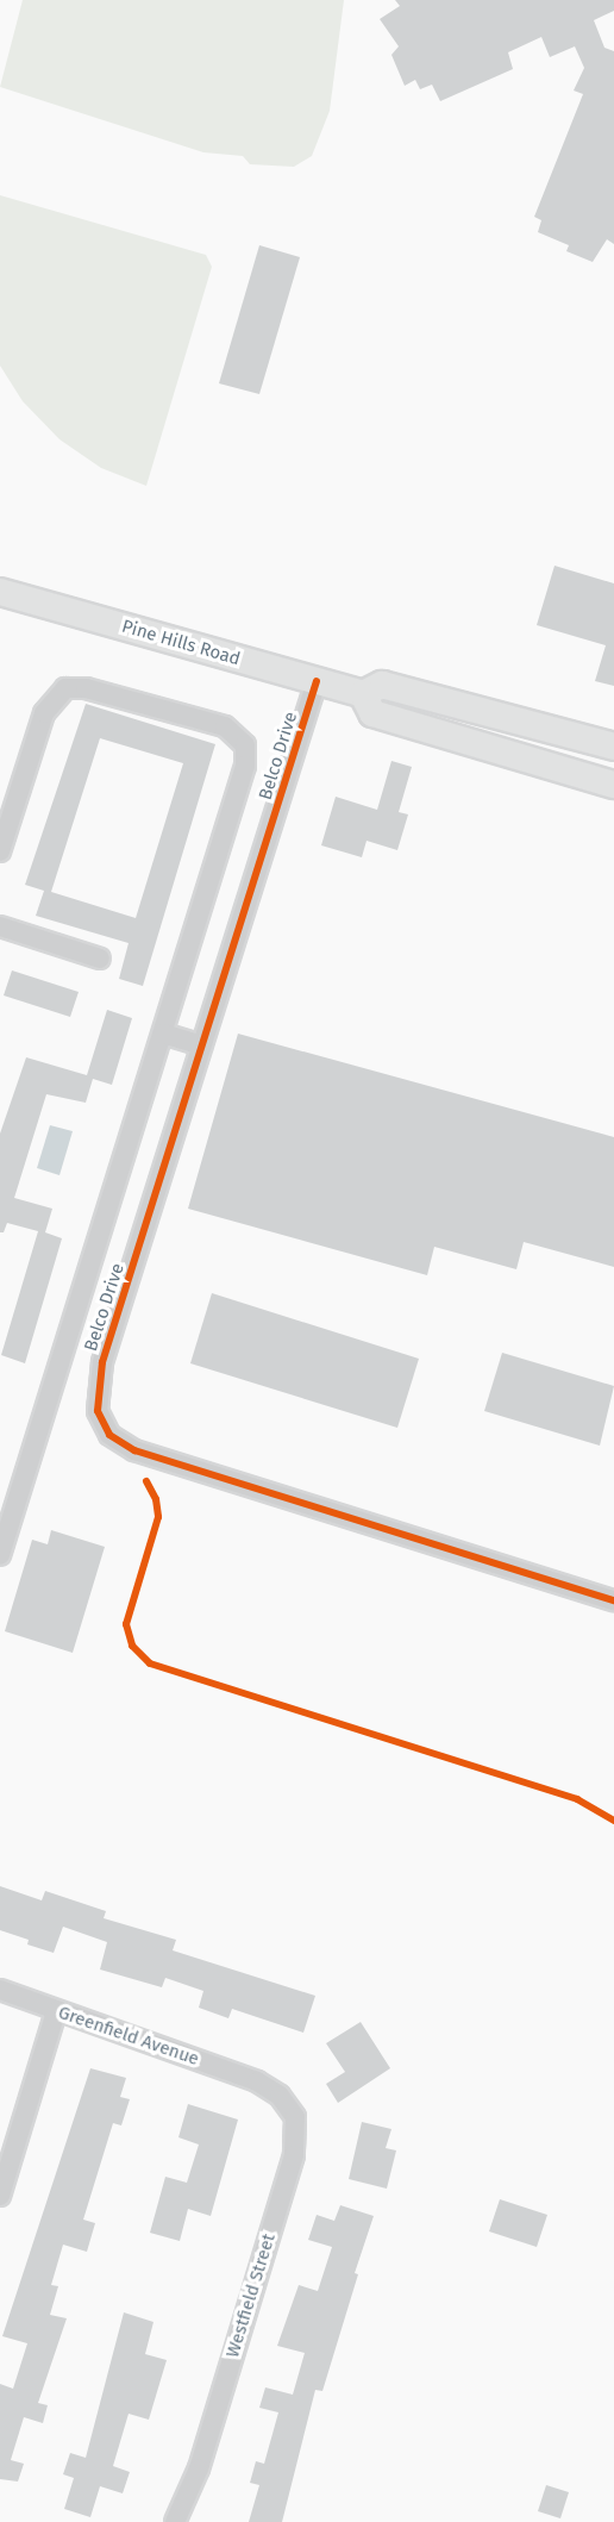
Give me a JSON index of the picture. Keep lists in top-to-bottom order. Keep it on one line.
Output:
{"streets":{"main road":["Pine Hills Road"],"street":["Belco Drive","Greenfield Avenue","Westfield Street"]},"crossings":[["Pine Hills Road","Belco Drive"],["Greenfield Avenue","Westfield Street"]]}
